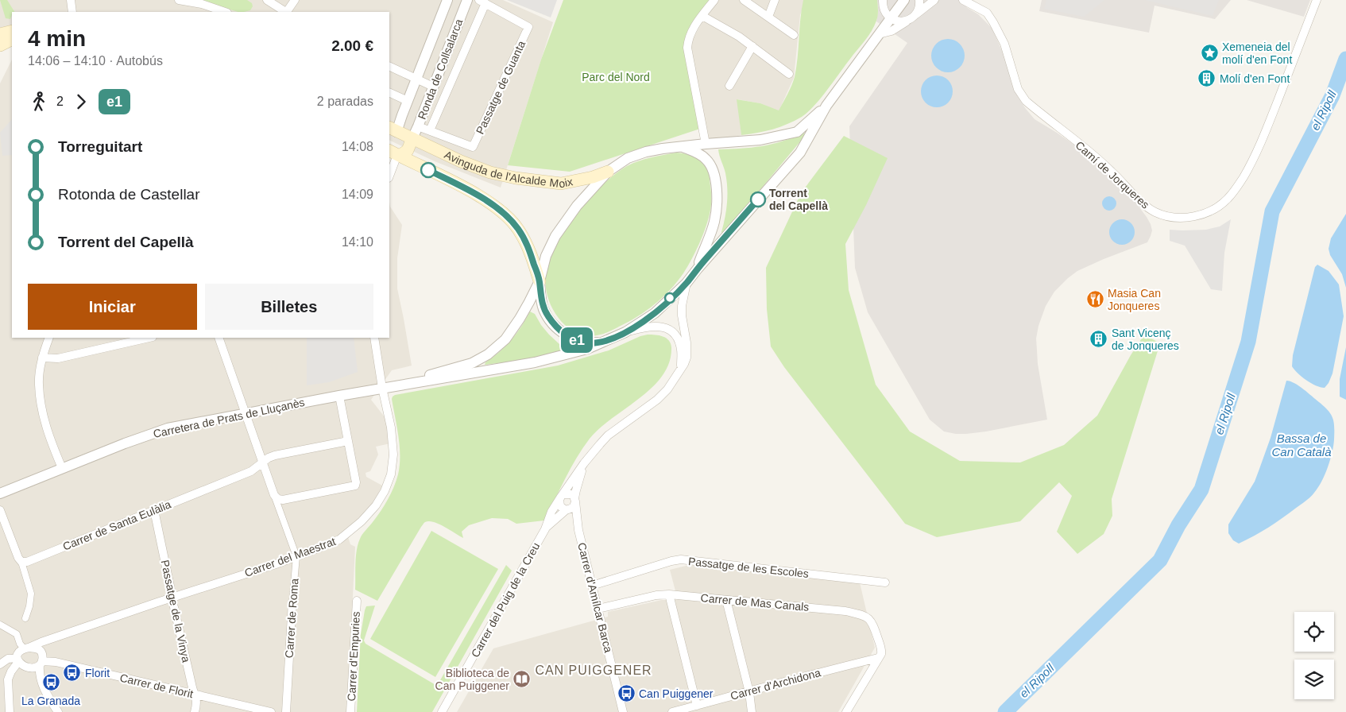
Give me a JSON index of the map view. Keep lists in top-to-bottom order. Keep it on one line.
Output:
{"streets":{"main road":["Avinguda de l'Alcalde Moix"],"street":["Ronda de Collsalarca","Passatge de Guanta","Camí de Jorqueres","Carretera de Prats de Lluçanès","Carrer de Santa Eulàlia","Carrer del Maestrat","Passatge de les Escoles","Carrer d'Amílcar Barca","Carrer del Puig de la Creu","Carrer de Mas Canals","Passatge de la Vinya","Carrer de Roma","Carrer d'Empuries","Carrer d'Archidona","Carrer de Florit"]},"crossings":[["Ronda de Collsalarca","Passatge de Guanta"],["Ronda de Collsalarca","Avinguda de l'Alcalde Moix"],["Avinguda de l'Alcalde Moix","Carretera de Prats de Lluçanès"],["Carretera de Prats de Lluçanès","Carrer del Maestrat"],["Carretera de Prats de Lluçanès","Carrer del Puig de la Creu"],["Carretera de Prats de Lluçanès","Carrer de Roma"],["Carrer de Santa Eulàlia","Passatge de la Vinya"],["Carrer de Santa Eulàlia","Carrer de Roma"],["Carrer del Maestrat","Passatge de la Vinya"],["Carrer del Maestrat","Carrer de Roma"],["Carrer del Maestrat","Carrer de Florit"],["Passatge de les Escoles","Carrer d'Amílcar Barca"],["Carrer d'Amílcar Barca","Carrer del Puig de la Creu"],["Carrer d'Amílcar Barca","Carrer de Mas Canals"],["Carrer de Mas Canals","Carrer d'Archidona"],["Passatge de la Vinya","Carrer de Florit"]],"districts":["CAN PUIGGENER"],"water":["el Ripoll","Bassa de Can Català"],"parks":["Parc del Nord"],"places":{"place":["Xemeneia del molí d'en Font"],"building":["Molí d'en Font","Sant Vicenç de Jonqueres"],"other":["Torrent del Capellà"],"restaurant":["Masia Can Jonqueres"],"bus stop":["Florit","La Granada","Can Puiggener"],"library":["Biblioteca de Can Puiggener"]},"lines":["bus line e1"],"page":{"on_map":"e1","heading":["4 min","14:06 – 14:10 · Autobús","2.00 €"],"legs":["2","e1","2 paradas"],"list":[{"name":"Torreguitart","value":"14:08"},{"name":"Rotonda de Castellar","value":"14:09"},{"name":"Torrent del Capellà","value":"14:10"}],"buttons":["Iniciar","Billetes"]}}
